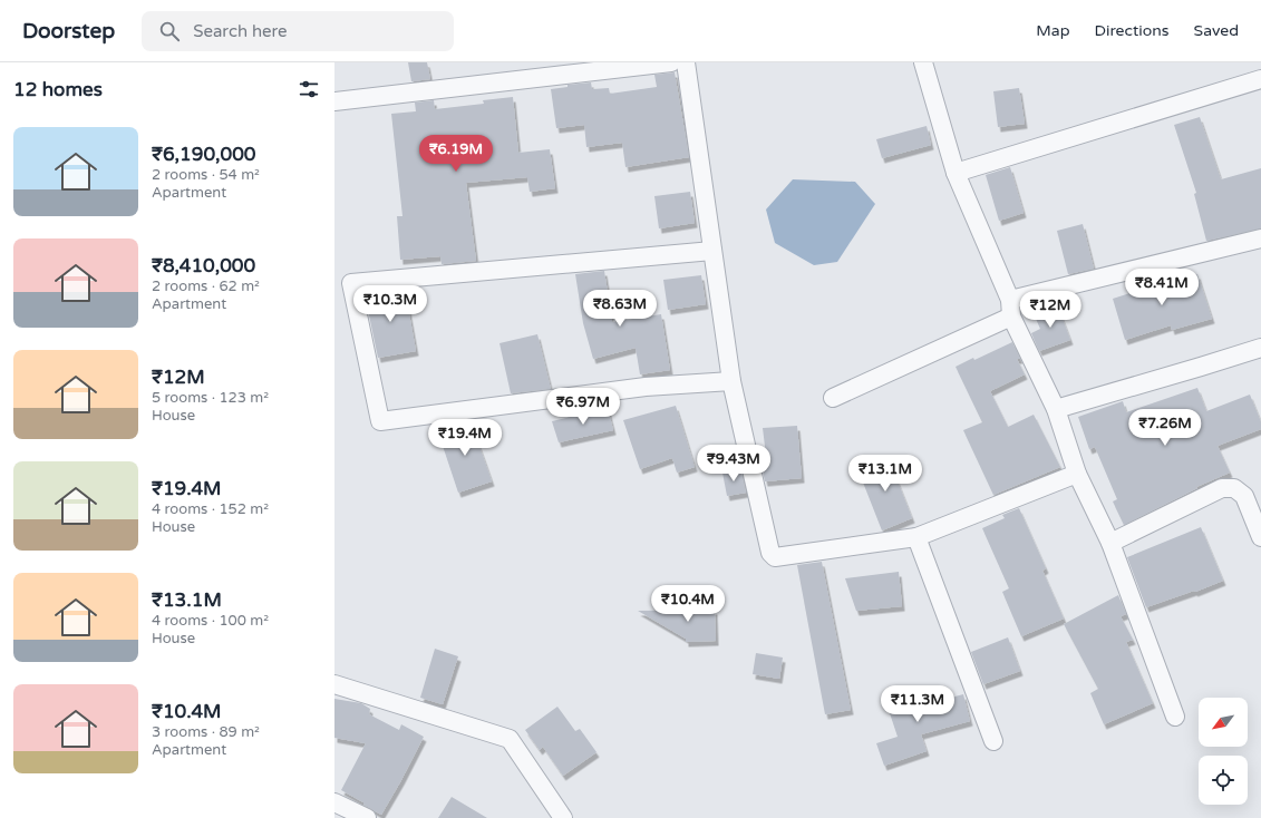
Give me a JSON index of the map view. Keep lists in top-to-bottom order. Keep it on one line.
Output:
{"north":"bottom left","page":{"header":"Doorstep","search":"Search here","nav":["Map","Directions","Saved"],"heading":"12 homes","list":[{"name":"₹6,190,000","note":"2 rooms · 54 m² · Apartment"},{"name":"₹8,410,000","note":"2 rooms · 62 m² · Apartment"},{"name":"₹12M","note":"5 rooms · 123 m² · House"},{"name":"₹19.4M","note":"4 rooms · 152 m² · House"},{"name":"₹13.1M","note":"4 rooms · 100 m² · House"},{"name":"₹10.4M","note":"3 rooms · 89 m² · Apartment"}],"price":["₹6.19M","₹8.41M","₹10.3M","₹8.63M","₹12M","₹6.97M","₹7.26M","₹19.4M","₹9.43M","₹13.1M","₹10.4M","₹11.3M"]}}
